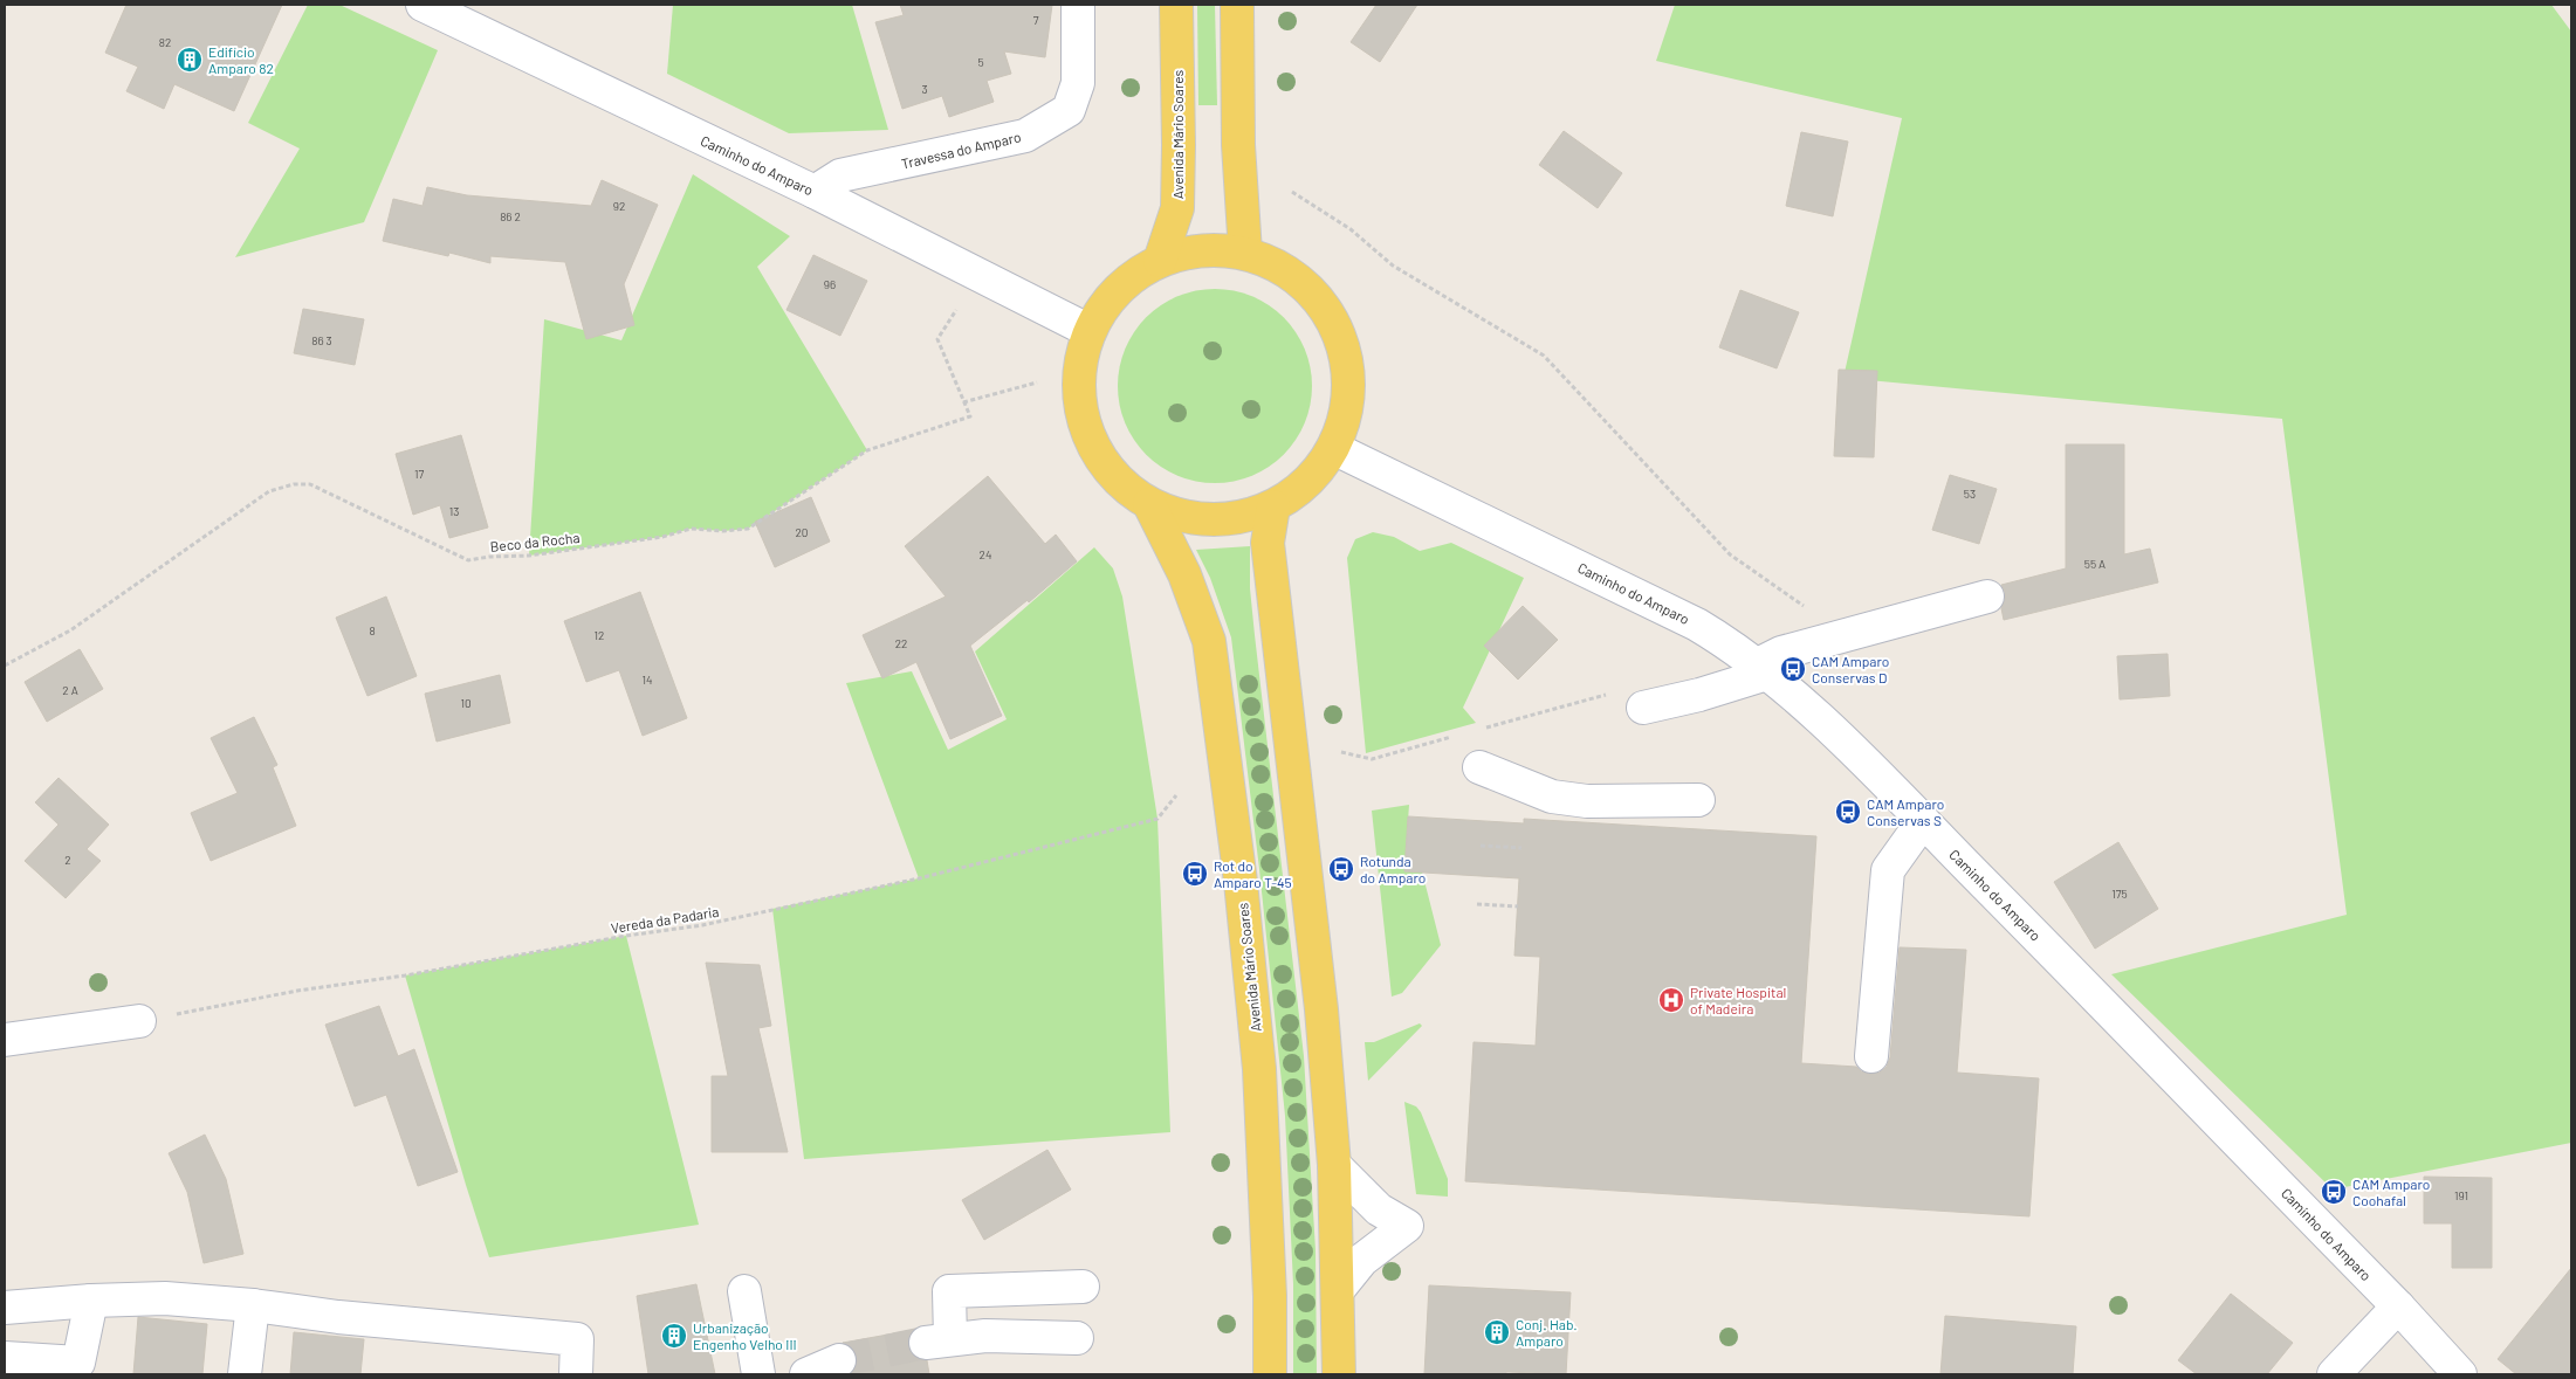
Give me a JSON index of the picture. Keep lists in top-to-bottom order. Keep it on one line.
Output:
{"streets":{"main road":["Avenida Mário Soares"],"street":["Travessa do Amparo","Caminho do Amparo"],"path":["Beco da Rocha","Vereda da Padaria"]},"crossings":[["Travessa do Amparo","Caminho do Amparo"]],"places":{"building":["Edifício Amparo 82","Conj. Hab. Amparo","Urbanização Engenho Velho III"],"bus stop":["CAM Amparo Conservas D","CAM Amparo Conservas S","Rotunda do Amparo","Rot do Amparo T-45","CAM Amparo Coohafal"],"hospital":["Private Hospital of Madeira"]},"house_numbers":["7","82","5","3","92","86 2","96","86 3","17","53","13","20","24","55 A","8","12","22","14","2 A","10","2","175","191"]}
